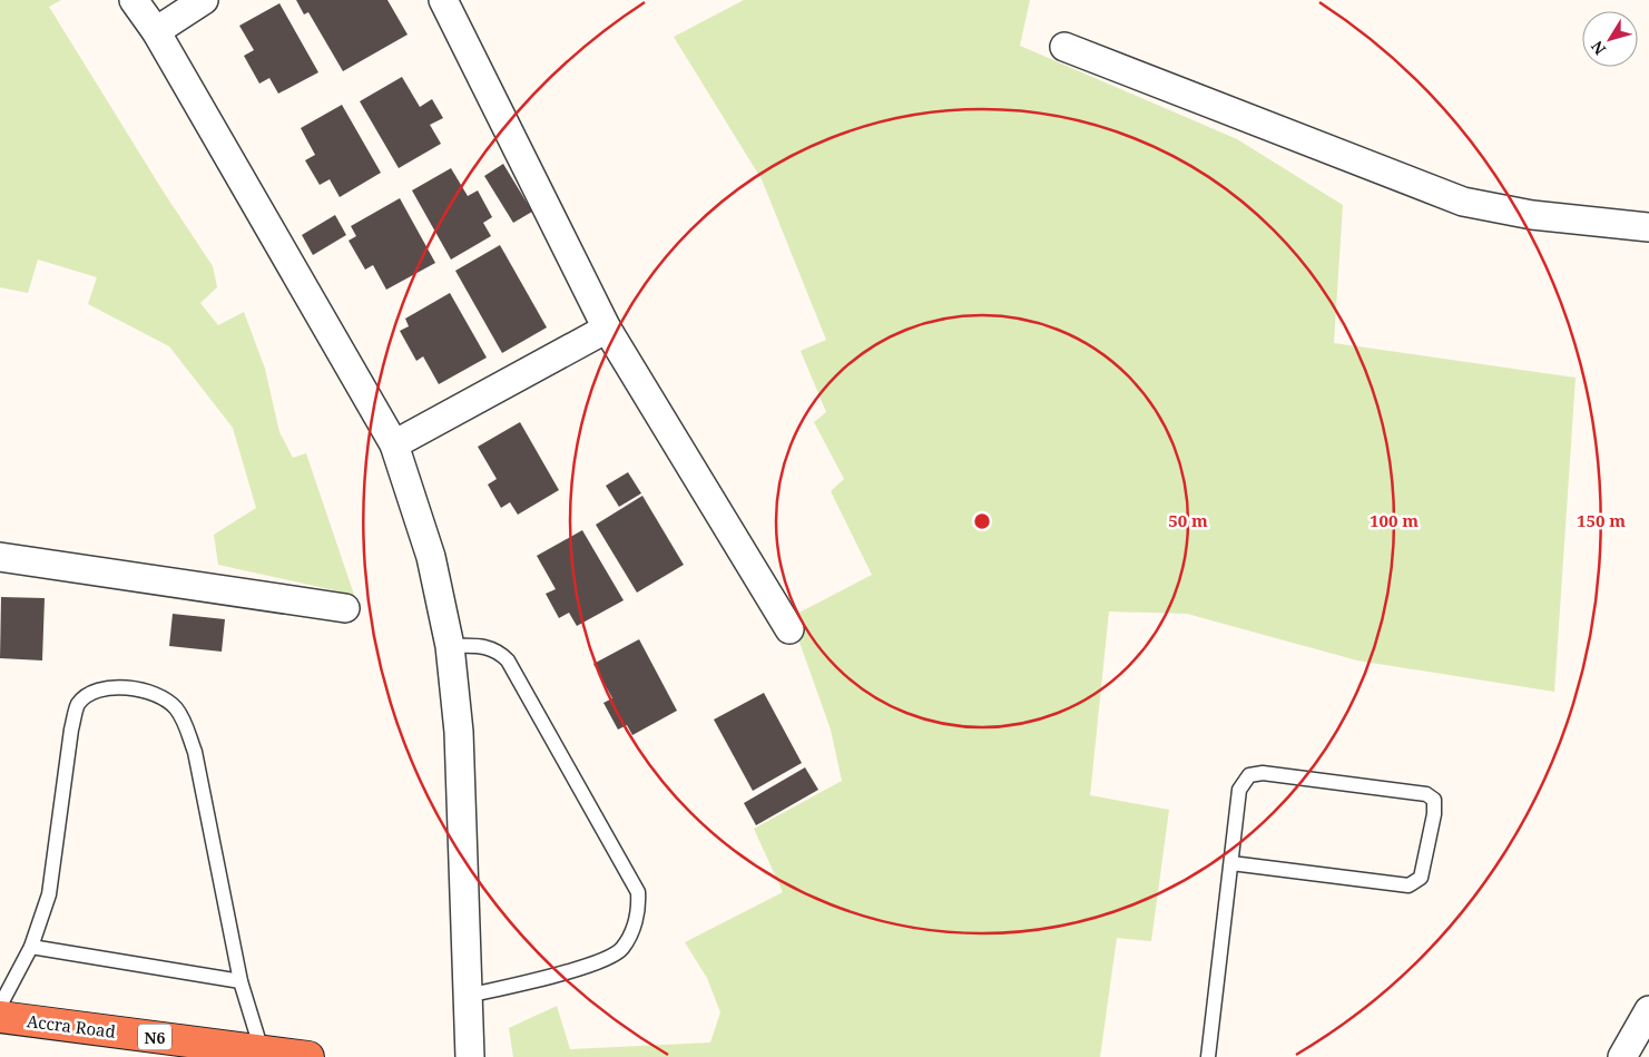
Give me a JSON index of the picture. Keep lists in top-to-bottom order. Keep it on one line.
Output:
{"streets":{"highway":["Accra Road","N6"]},"north":"bottom left","rings":["50 m","100 m","150 m"]}
